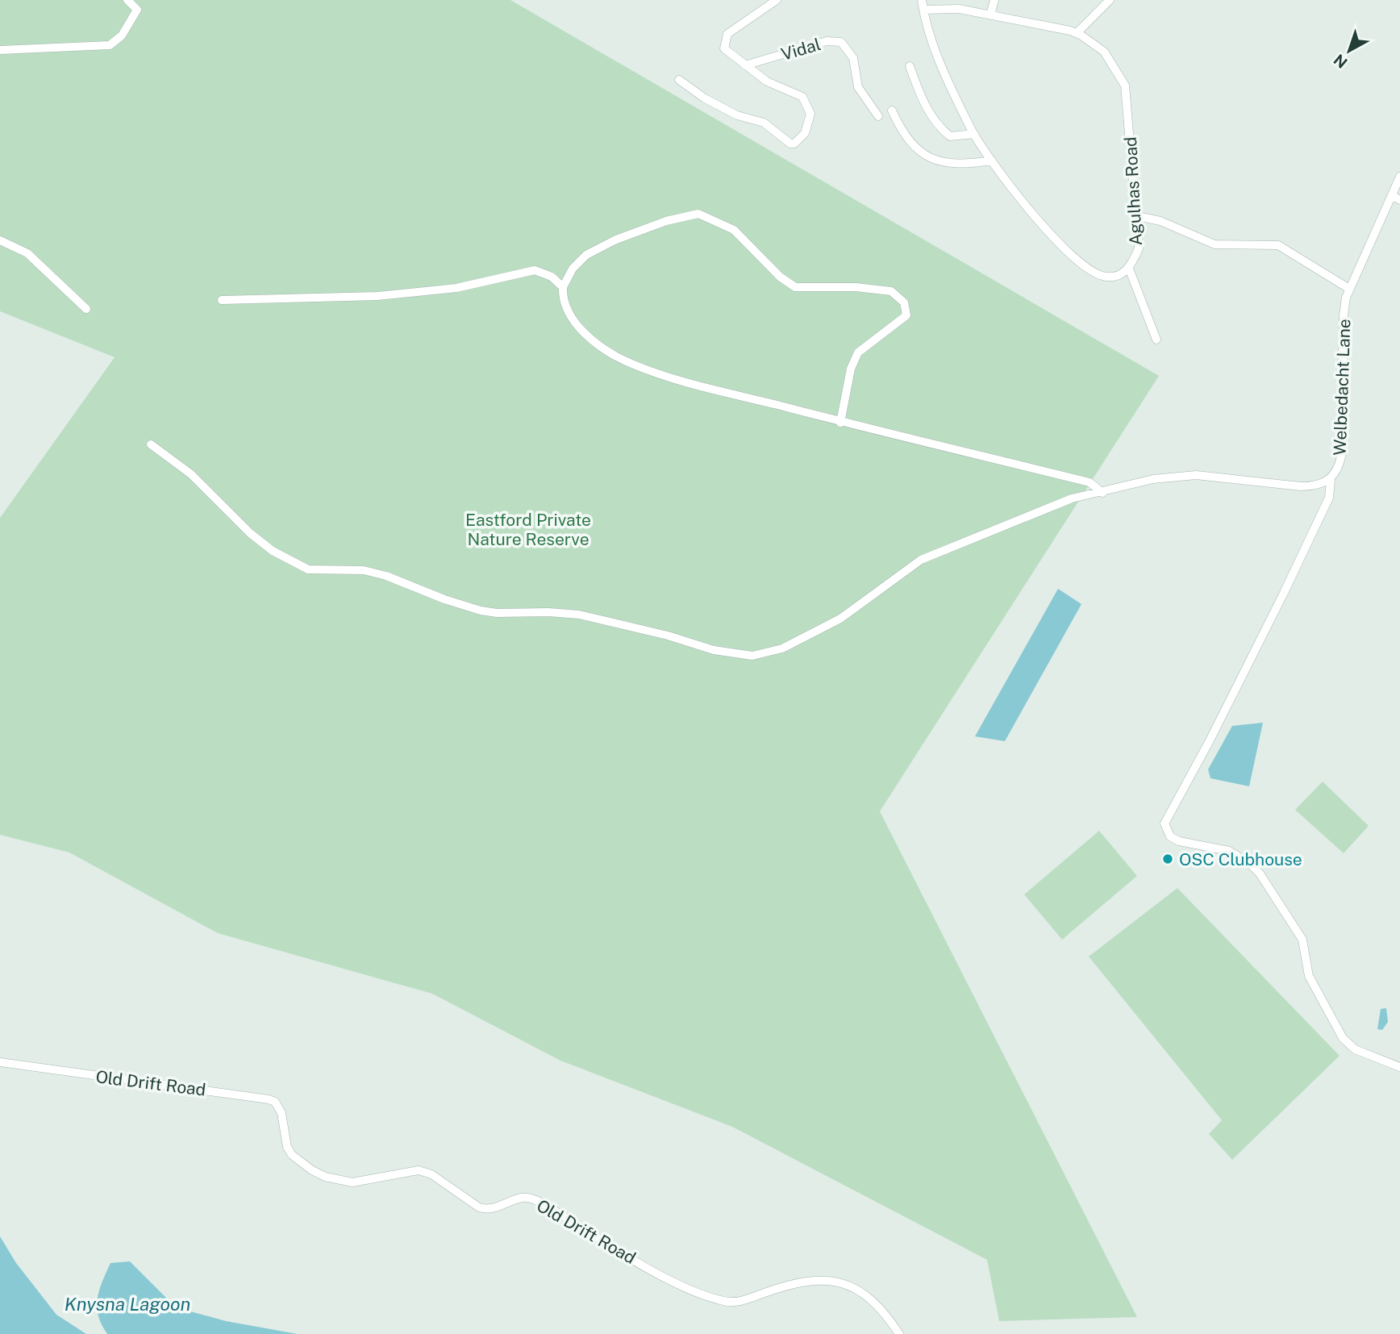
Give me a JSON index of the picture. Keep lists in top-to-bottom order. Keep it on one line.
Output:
{"streets":{"street":["Vidal","Agulhas Road","Welbedacht Lane","Old Drift Road"]},"water":["Knysna Lagoon"],"parks":["Eastford Private Nature Reserve"],"places":["OSC Clubhouse"],"north":"bottom left"}
